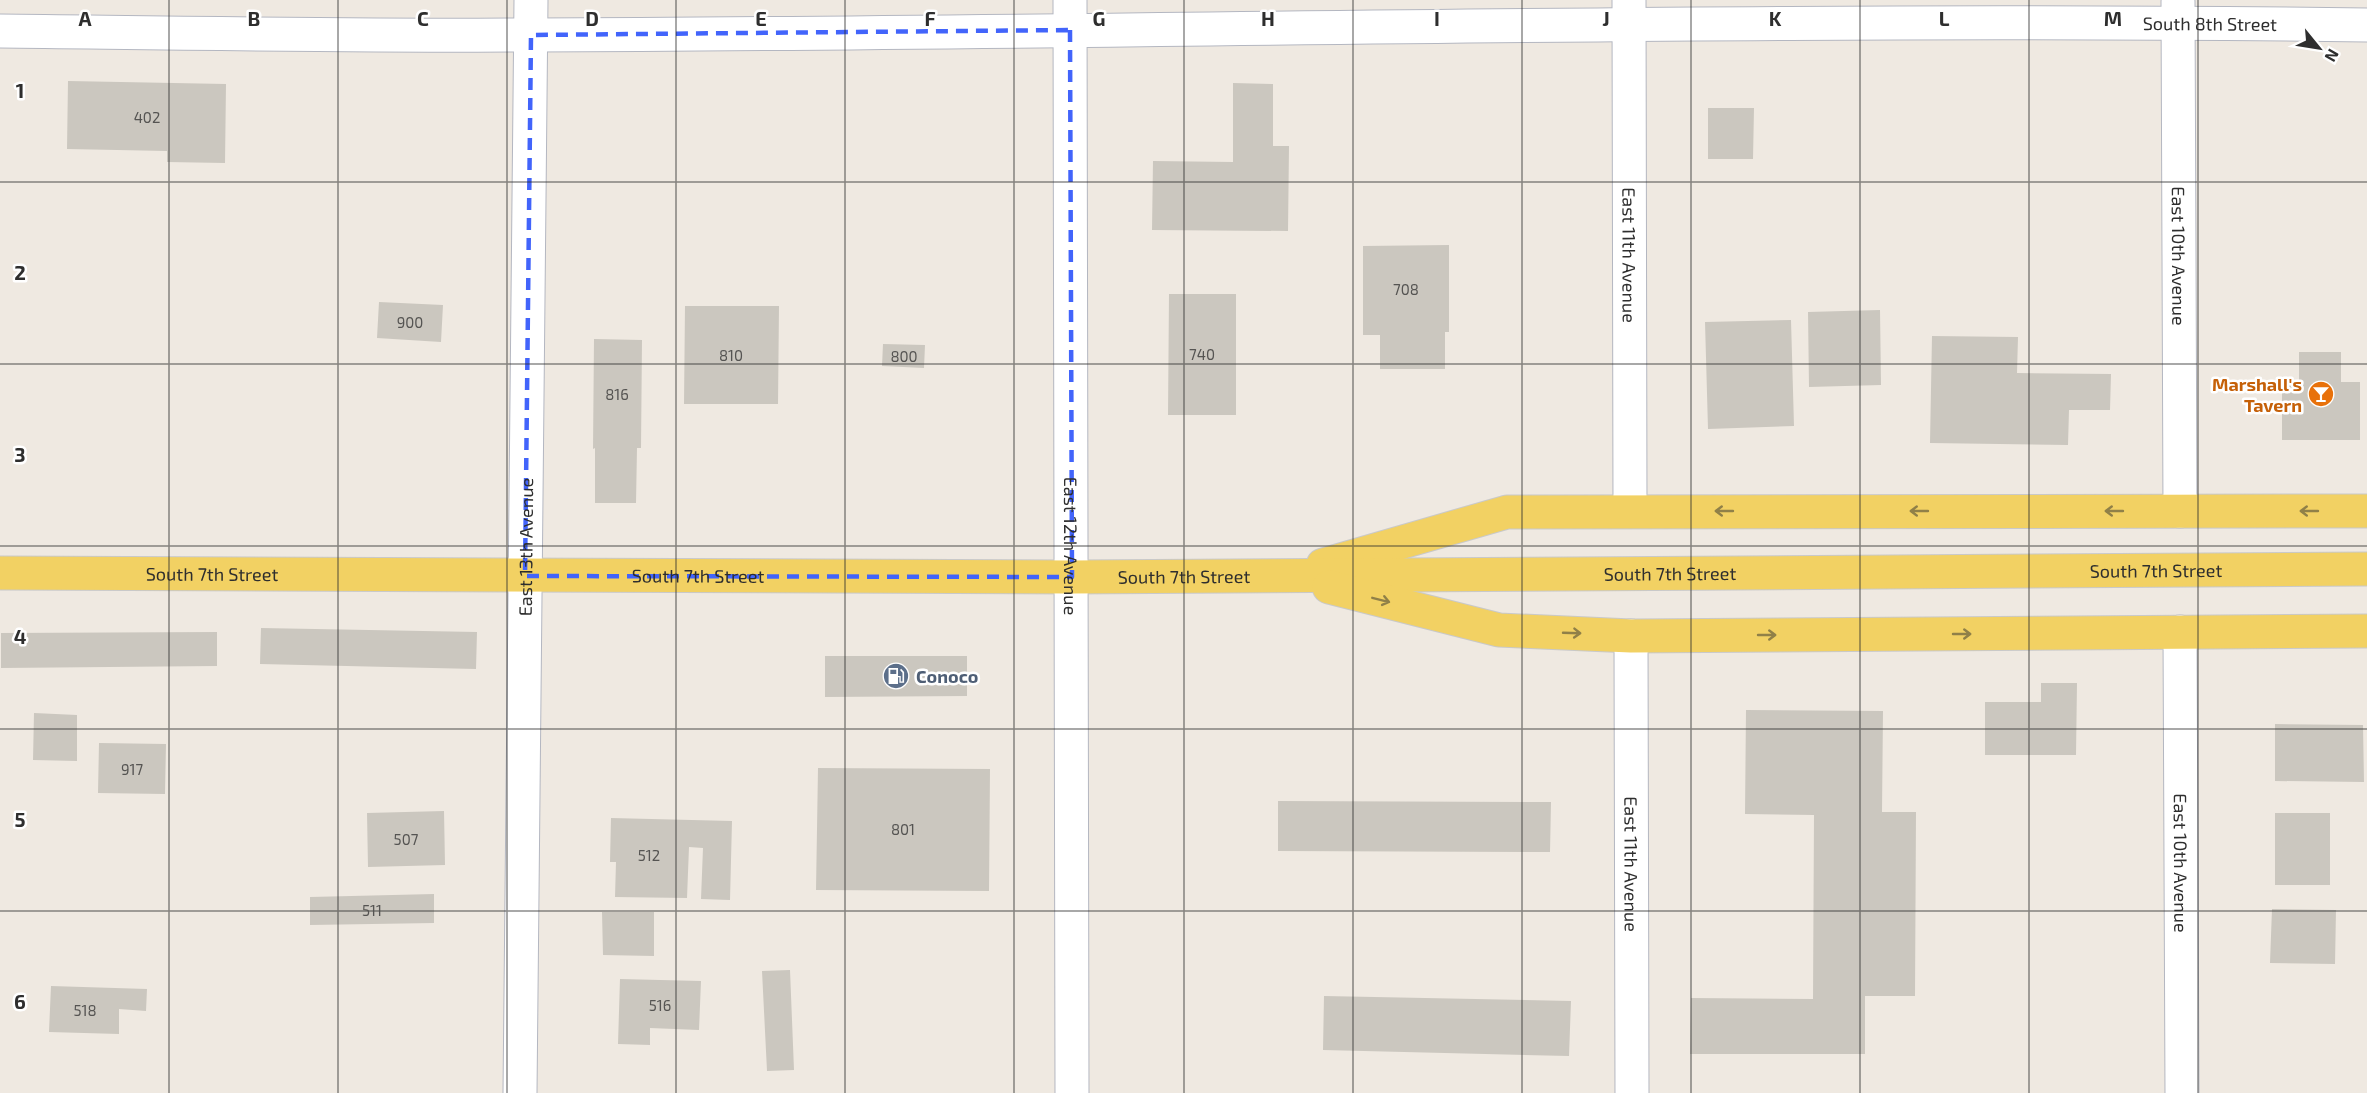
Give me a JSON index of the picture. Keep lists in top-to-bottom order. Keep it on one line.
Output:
{"streets":{"main road":["South 7th Street"],"street":["South 8th Street","East 11th Avenue","East 10th Avenue","East 12th Avenue","East 13th Avenue"]},"crossings":[["South 8th Street","East 11th Avenue"],["South 8th Street","East 10th Avenue"],["South 8th Street","East 12th Avenue"],["South 8th Street","East 13th Avenue"],["East 12th Avenue","South 7th Street"],["East 13th Avenue","South 7th Street"]],"places":{"bar":["Marshall's Tavern"],"fuel station":["Conoco"]},"house_numbers":["402","708","900","740","810","800","816","917","801","507","512","511","516","518"],"north":"bottom right","grid":{"columns":["A","B","C","D","E","F","G","H","I","J","K","L","M"],"rows":["1","2","3","4","5","6"]}}
